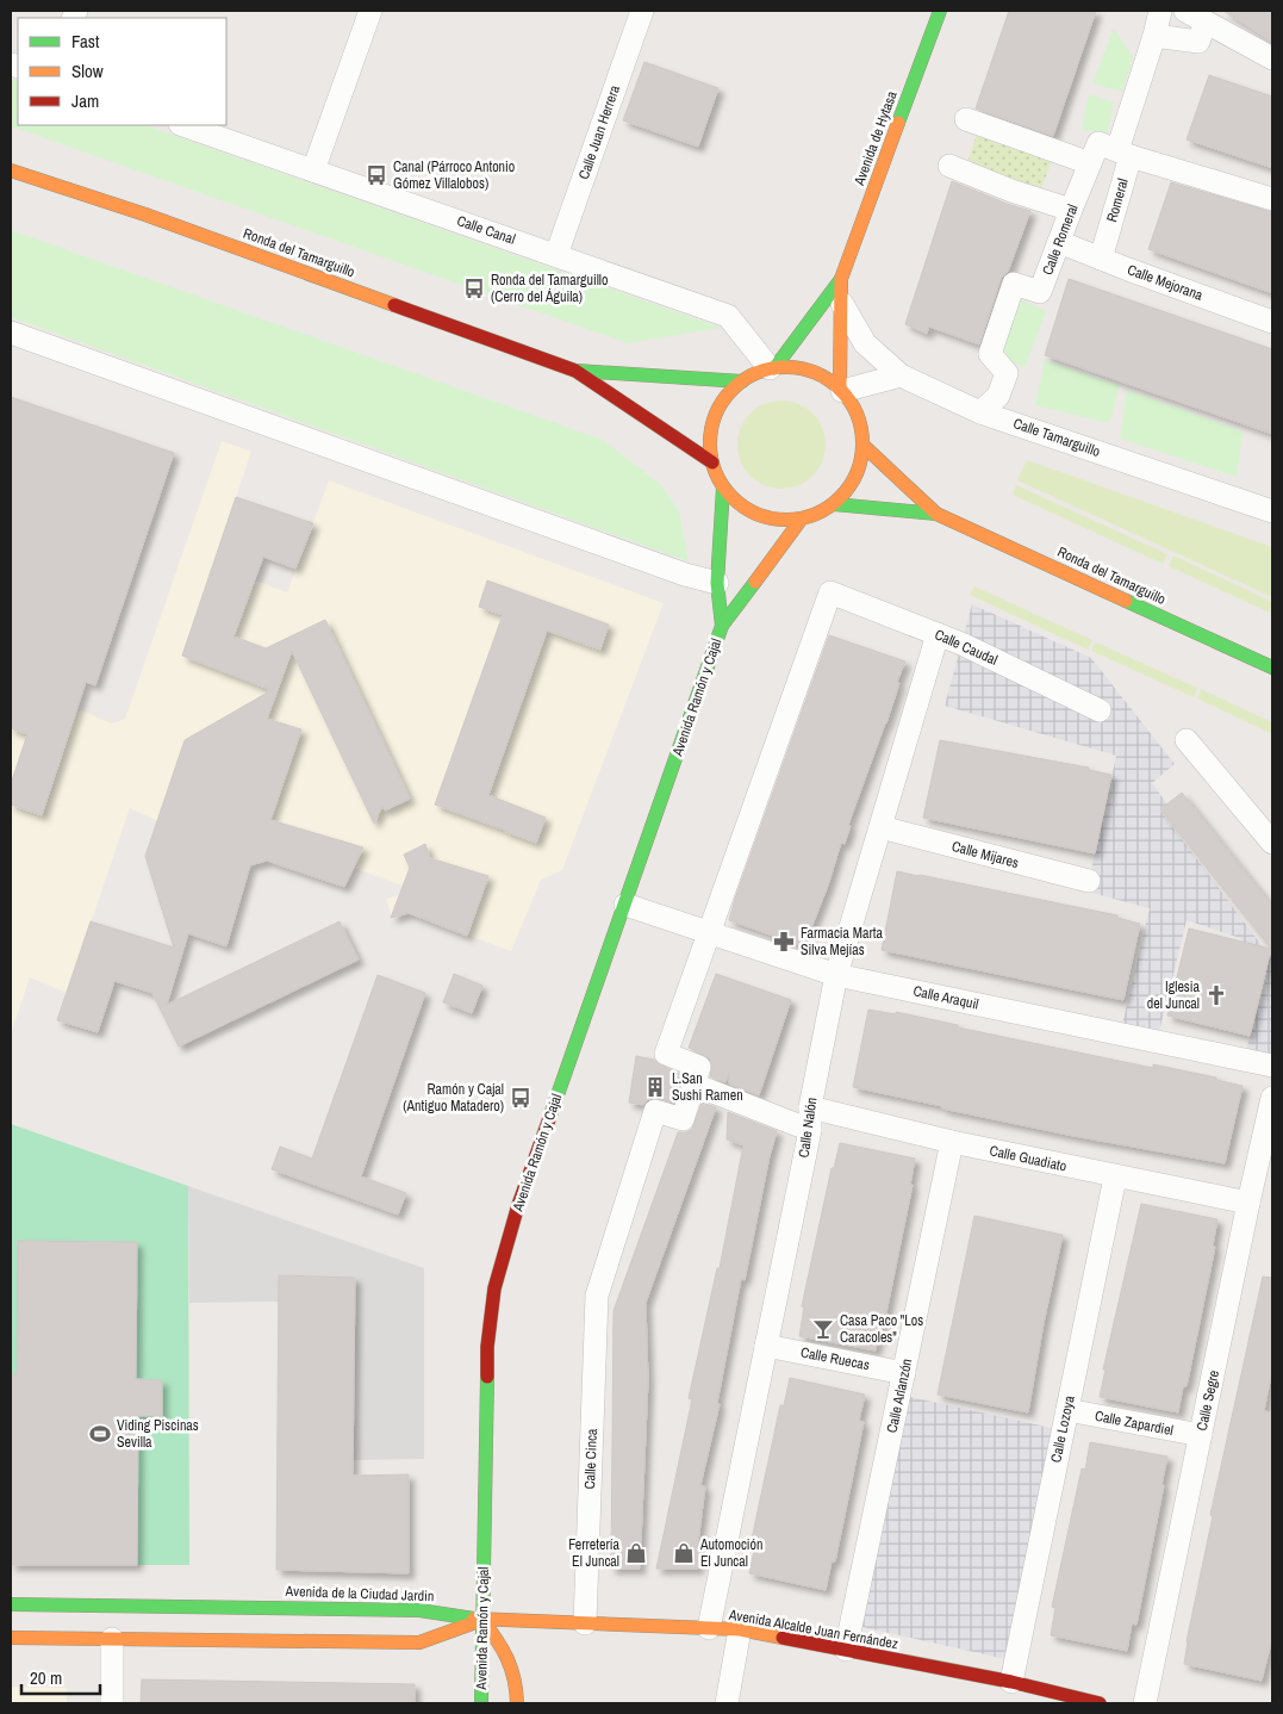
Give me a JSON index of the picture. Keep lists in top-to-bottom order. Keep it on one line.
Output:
{"streets":{"main road":["Avenida de Hytasa","Ronda del Tamarguillo","Avenida Ramón y Cajal","Avenida de la Ciudad Jardin","Avenida Alcalde Juan Fernández"],"street":["Calle Juan Herrera","Romeral","Calle Canal","Calle Romeral","Calle Mejorana","Calle Tamarguillo","Calle Caudal","Calle Mijares","Calle Araquil","Calle Nalón","Calle Guadiato","Calle Ruecas","Calle Arlanzón","Calle Segre","Calle Zapardiel","Calle Lozoya","Calle Cinca"]},"crossings":[["Calle Juan Herrera","Calle Canal"],["Avenida de Hytasa","Calle Tamarguillo"],["Romeral","Calle Romeral"],["Romeral","Calle Mejorana"],["Calle Canal","Ronda del Tamarguillo"],["Calle Romeral","Calle Mejorana"],["Calle Romeral","Calle Tamarguillo"],["Calle Caudal","Calle Araquil"],["Calle Caudal","Calle Nalón"],["Avenida Ramón y Cajal","Calle Araquil"],["Avenida Ramón y Cajal","Avenida de la Ciudad Jardin"],["Avenida Ramón y Cajal","Avenida Alcalde Juan Fernández"],["Calle Mijares","Calle Nalón"],["Calle Araquil","Calle Nalón"],["Calle Nalón","Calle Guadiato"],["Calle Nalón","Calle Ruecas"],["Calle Nalón","Avenida Alcalde Juan Fernández"],["Calle Guadiato","Calle Arlanzón"],["Calle Guadiato","Calle Segre"],["Calle Guadiato","Calle Lozoya"],["Calle Ruecas","Calle Arlanzón"],["Calle Arlanzón","Avenida Alcalde Juan Fernández"],["Calle Segre","Calle Zapardiel"],["Calle Zapardiel","Calle Lozoya"],["Calle Lozoya","Avenida Alcalde Juan Fernández"],["Calle Cinca","Avenida Alcalde Juan Fernández"],["Avenida de la Ciudad Jardin","Avenida Alcalde Juan Fernández"]],"places":{"bus stop":["Canal (Párroco Antonio Gómez Villalobos)","Ronda del Tamarguillo (Cerro del Águila)","Ramón y Cajal (Antiguo Matadero)"],"pharmacy":["Farmacia Marta Silva Mejías"],"church":["Iglesia del Juncal"],"building":["L.San Sushi Ramen"],"bar":["Casa Paco \"Los Caracoles\""],"sports":["Viding Piscinas Sevilla"],"shop":["Ferretería El Juncal","Automoción El Juncal"]},"legend":["Fast","Slow","Jam"],"scale_bar":"20 m"}
